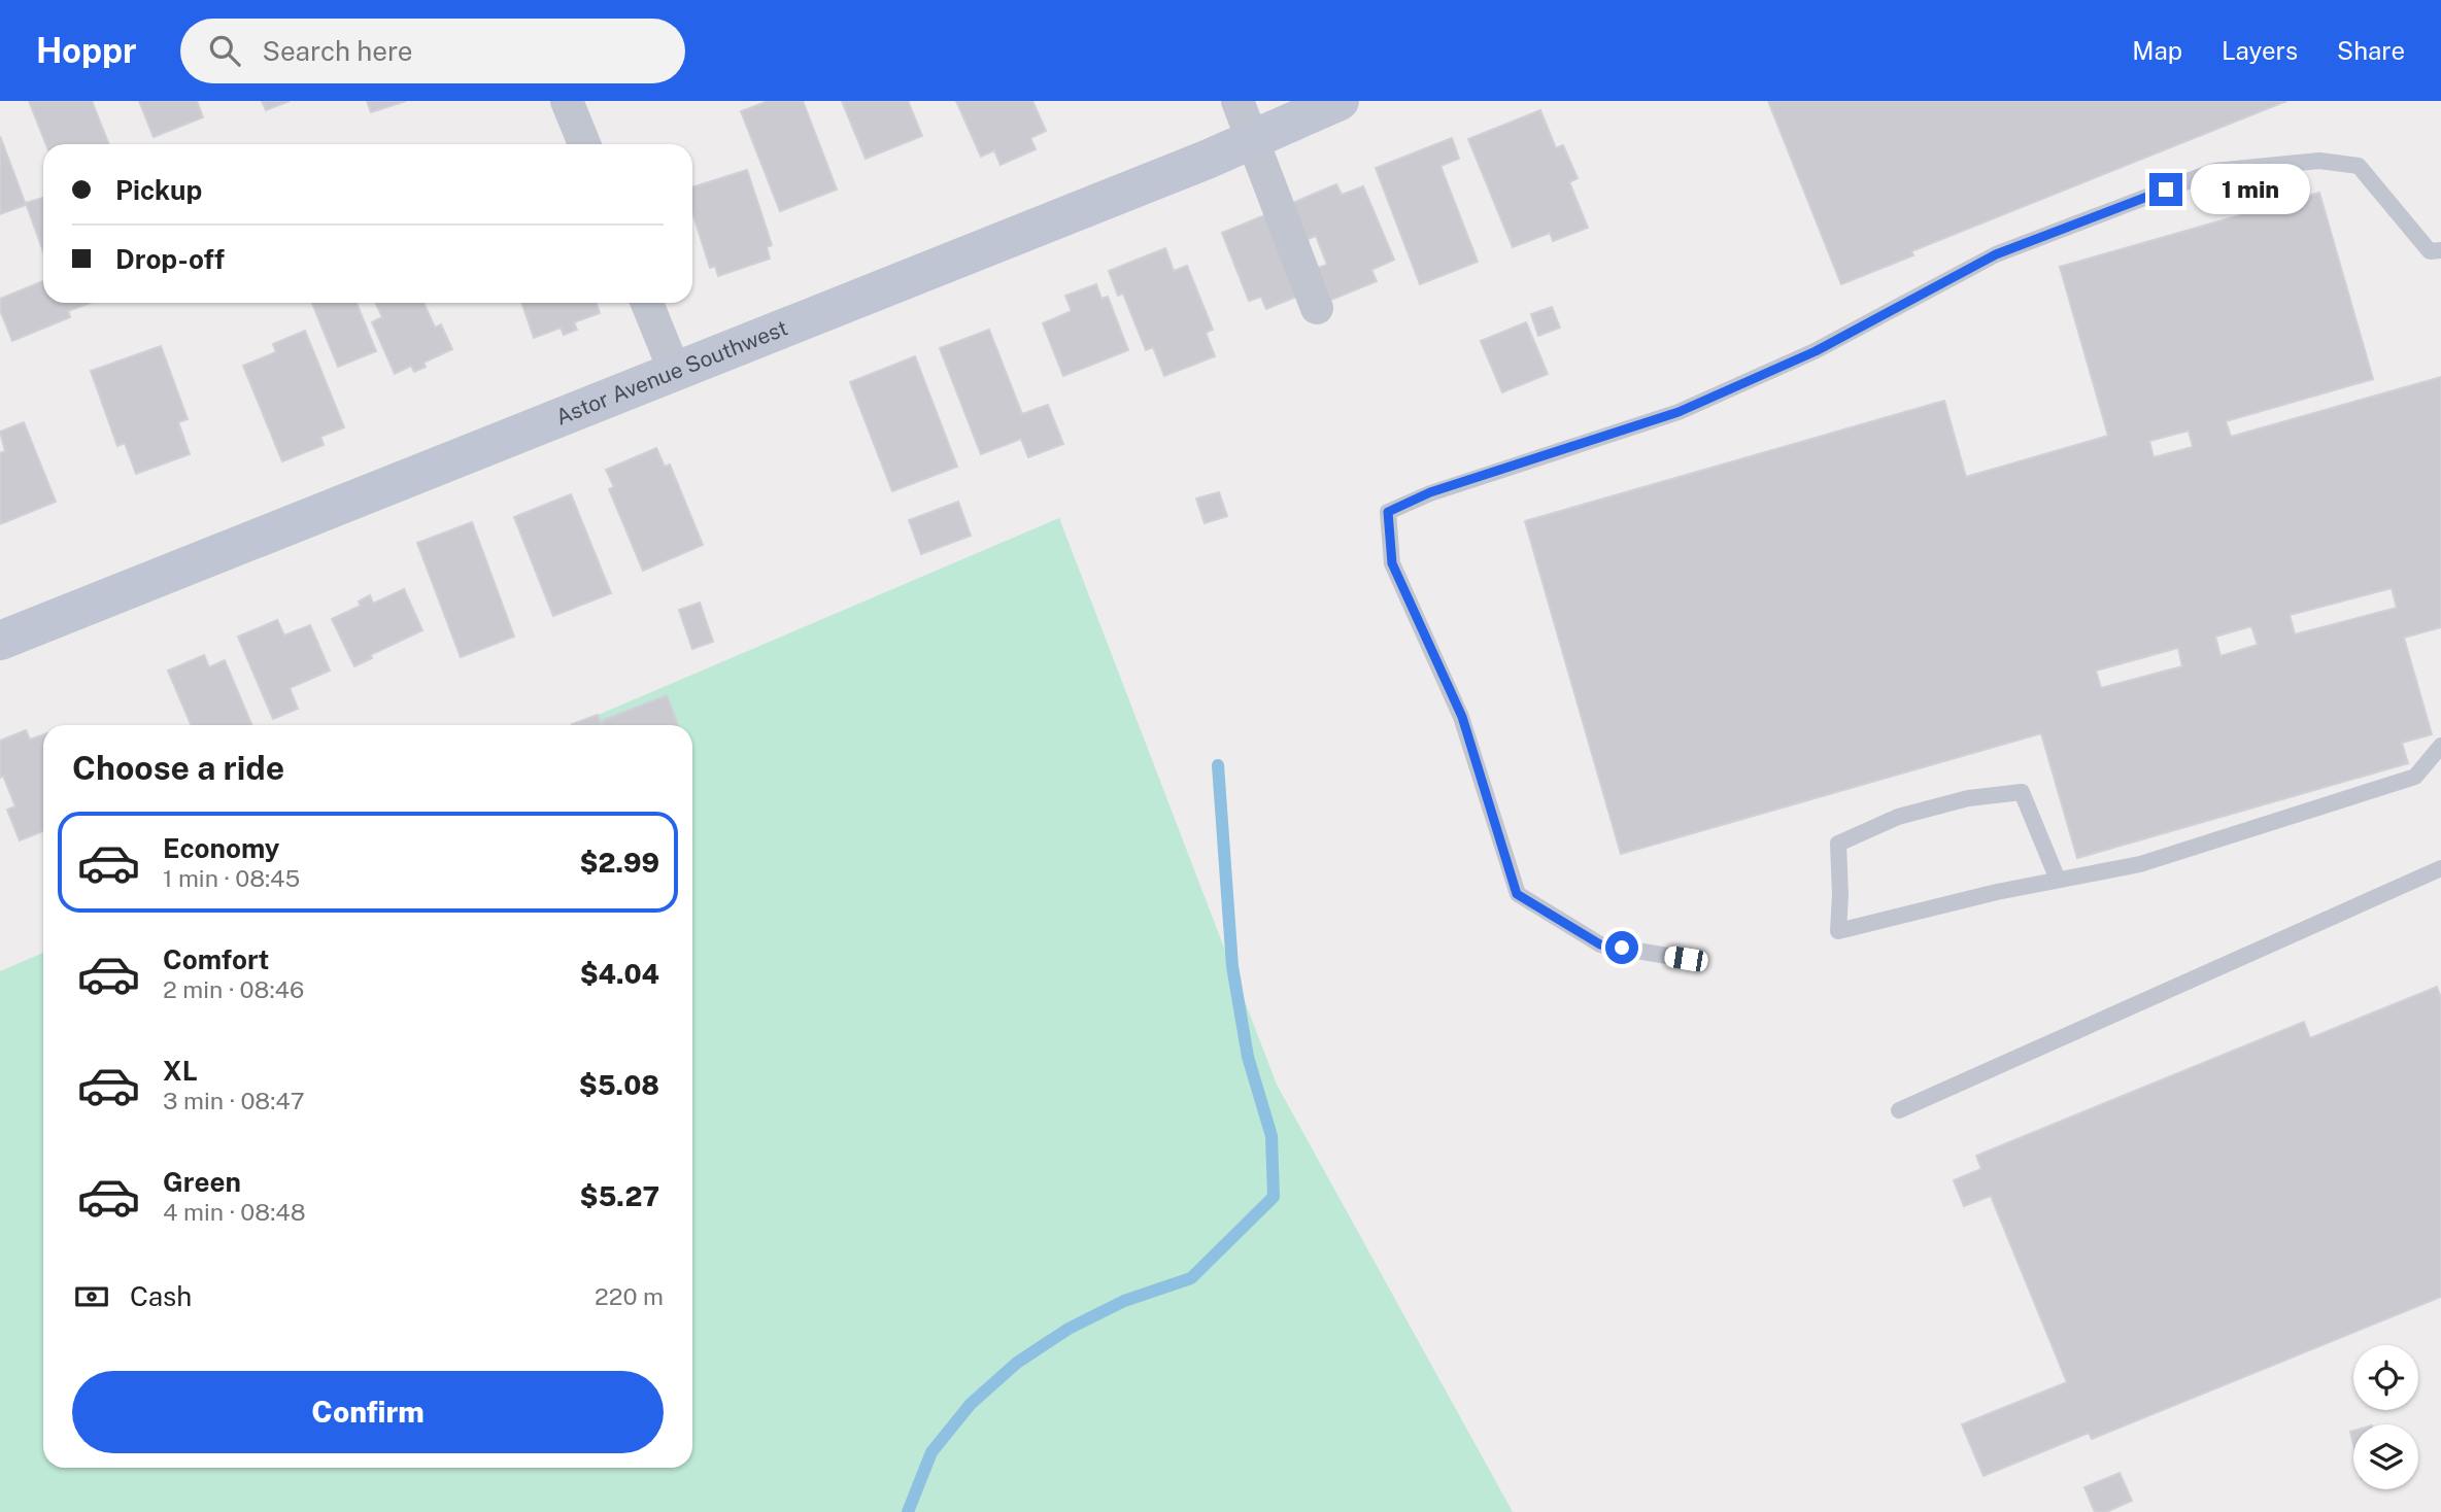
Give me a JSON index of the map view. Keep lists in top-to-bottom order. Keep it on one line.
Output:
{"streets":{"street":["Astor Avenue Southwest"]},"page":{"header":"Hoppr","search":"Search here","nav":["Map","Layers","Share"],"banner":["Pickup","Drop-off"],"bubble":"1 min","heading":"Choose a ride","list":[{"name":"Economy","note":"1 min · 08:45","value":"$2.99"},{"name":"Comfort","note":"2 min · 08:46","value":"$4.04"},{"name":"XL","note":"3 min · 08:47","value":"$5.08"},{"name":"Green","note":"4 min · 08:48","value":"$5.27"}],"pay":["Cash","220 m"],"buttons":"Confirm"}}
